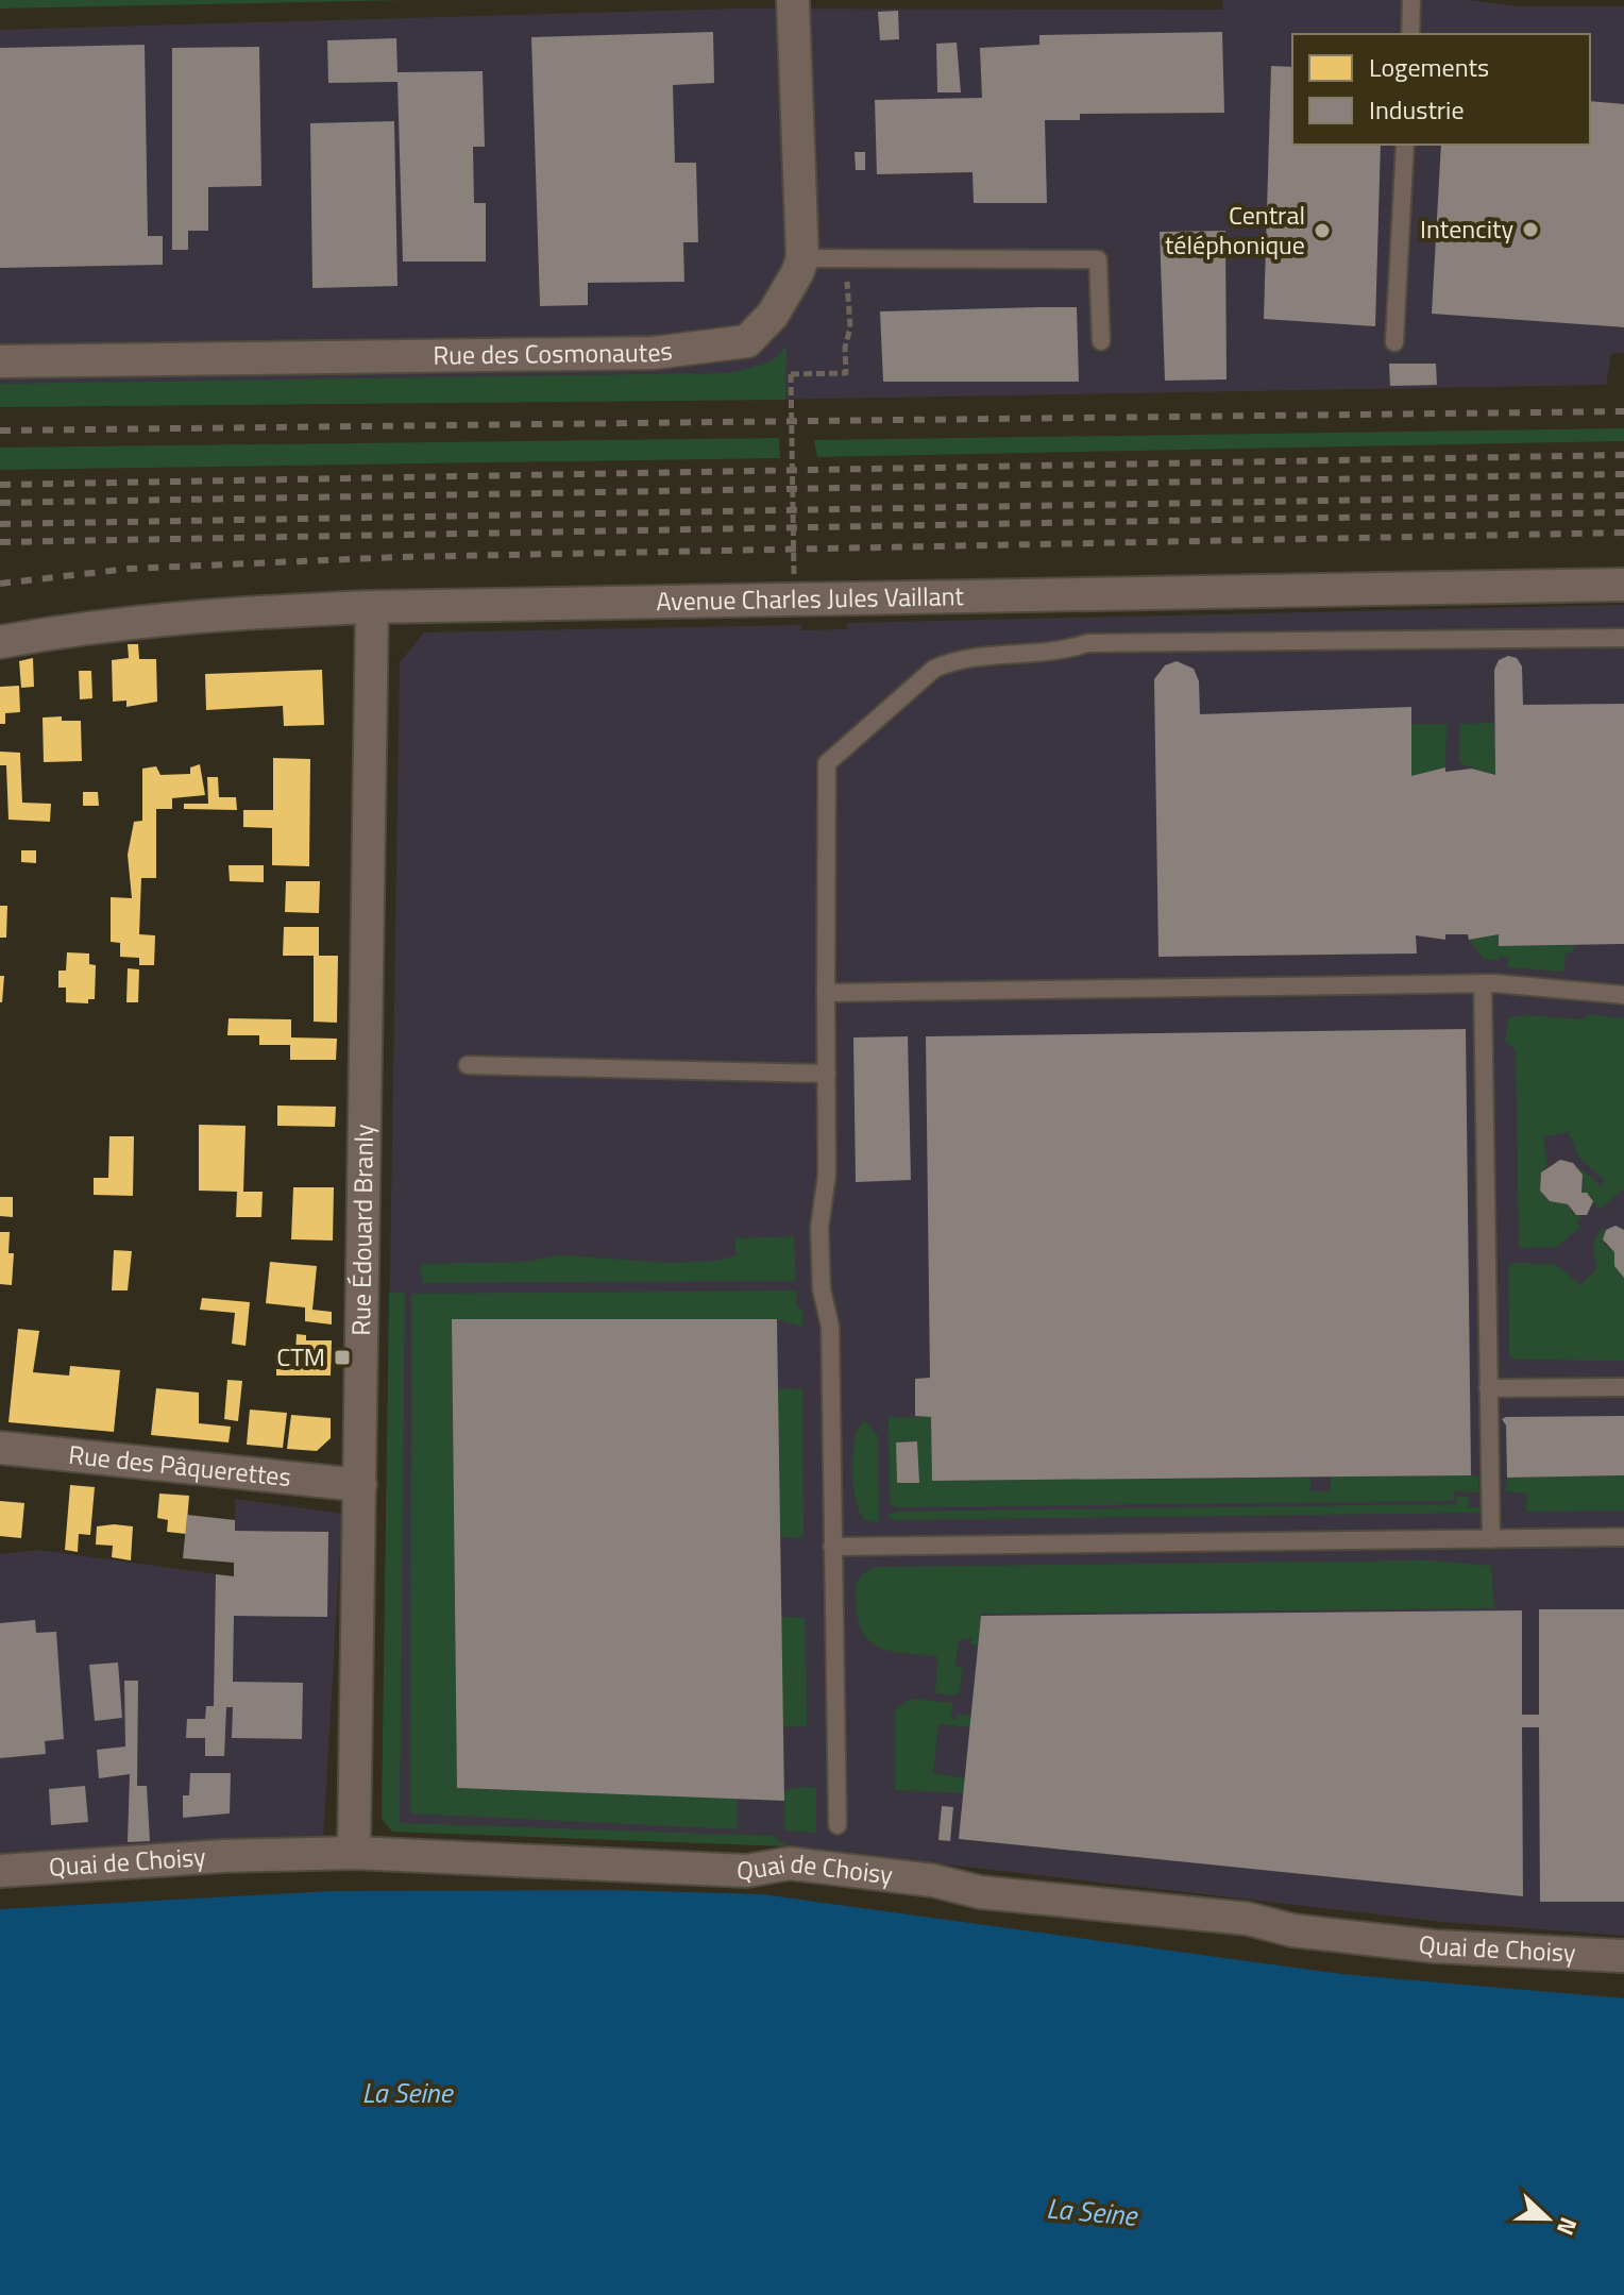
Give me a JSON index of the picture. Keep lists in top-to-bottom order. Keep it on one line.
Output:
{"streets":{"street":["Rue des Cosmonautes","Avenue Charles Jules Vaillant","Rue Édouard Branly","Rue des Pâquerettes","Quai de Choisy"]},"crossings":[["Avenue Charles Jules Vaillant","Rue Édouard Branly"],["Rue Édouard Branly","Rue des Pâquerettes"],["Rue Édouard Branly","Quai de Choisy"]],"water":["La Seine"],"places":{"other":["Intencity","Central téléphonique"],"transit":["CTM"]},"legend":["Logements","Industrie"],"north":"right"}
